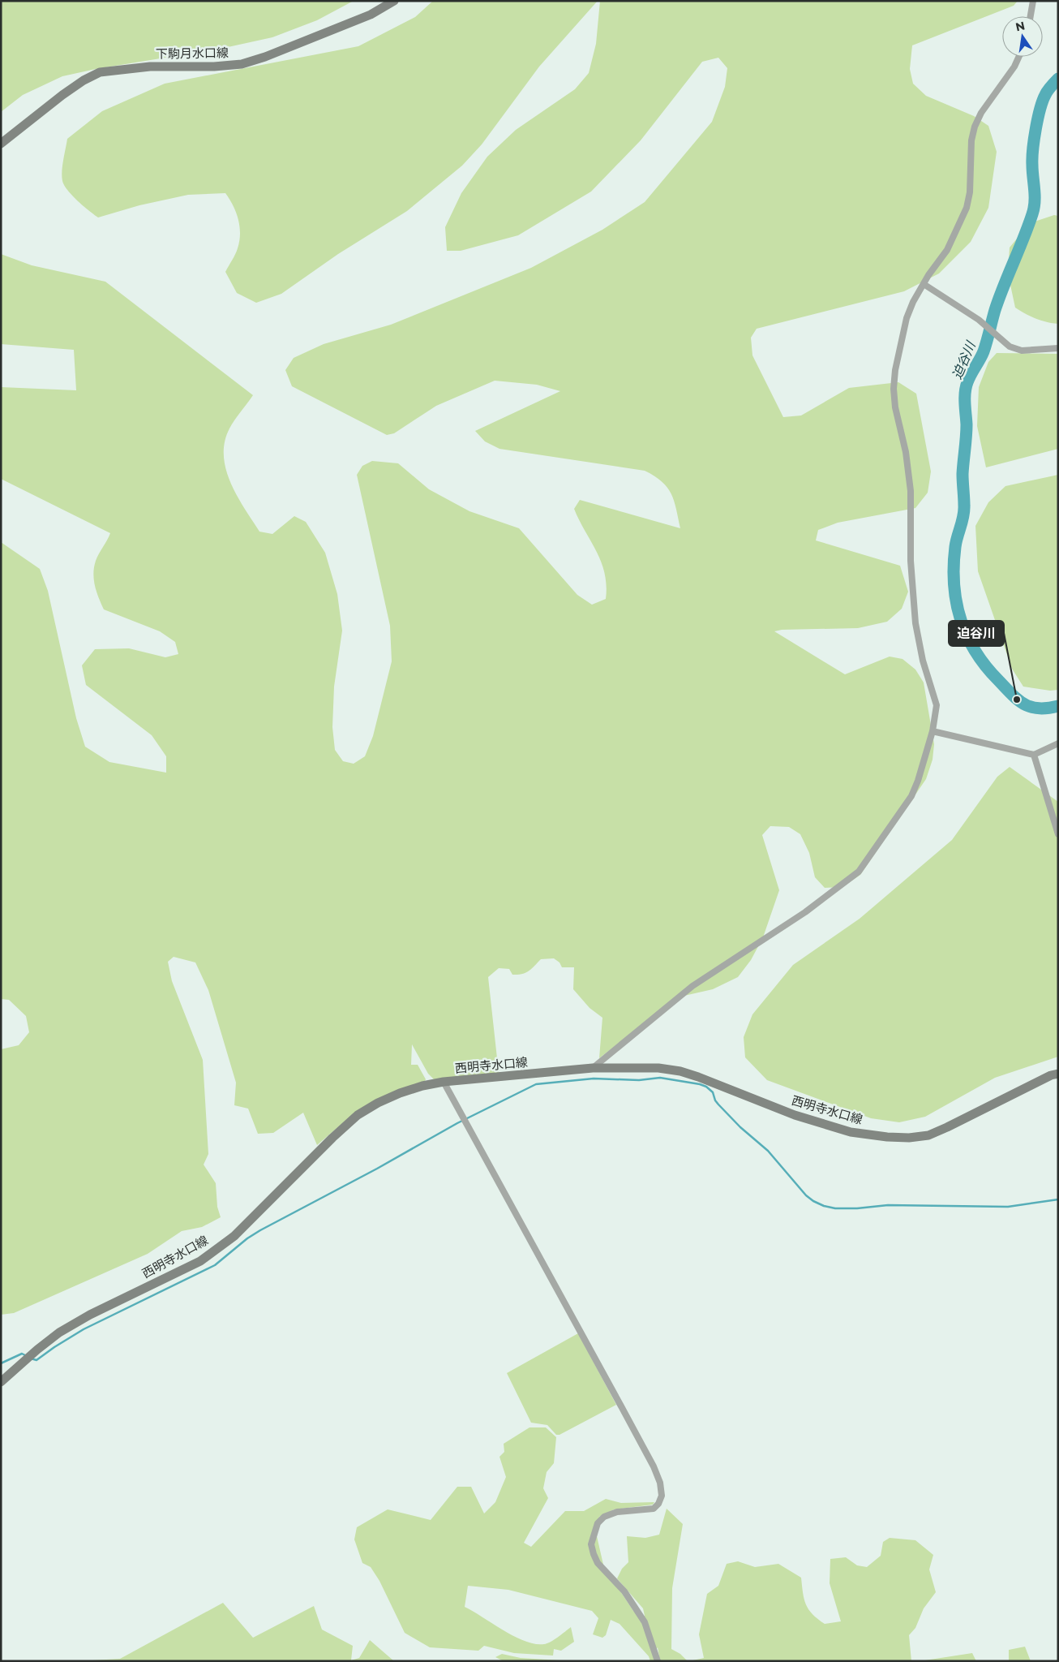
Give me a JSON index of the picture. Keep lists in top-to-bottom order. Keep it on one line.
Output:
{"streets":{"main road":["下駒月水口線","西明寺水口線"]},"water":["迫谷川"],"places":["迫谷川"],"north":"top"}
